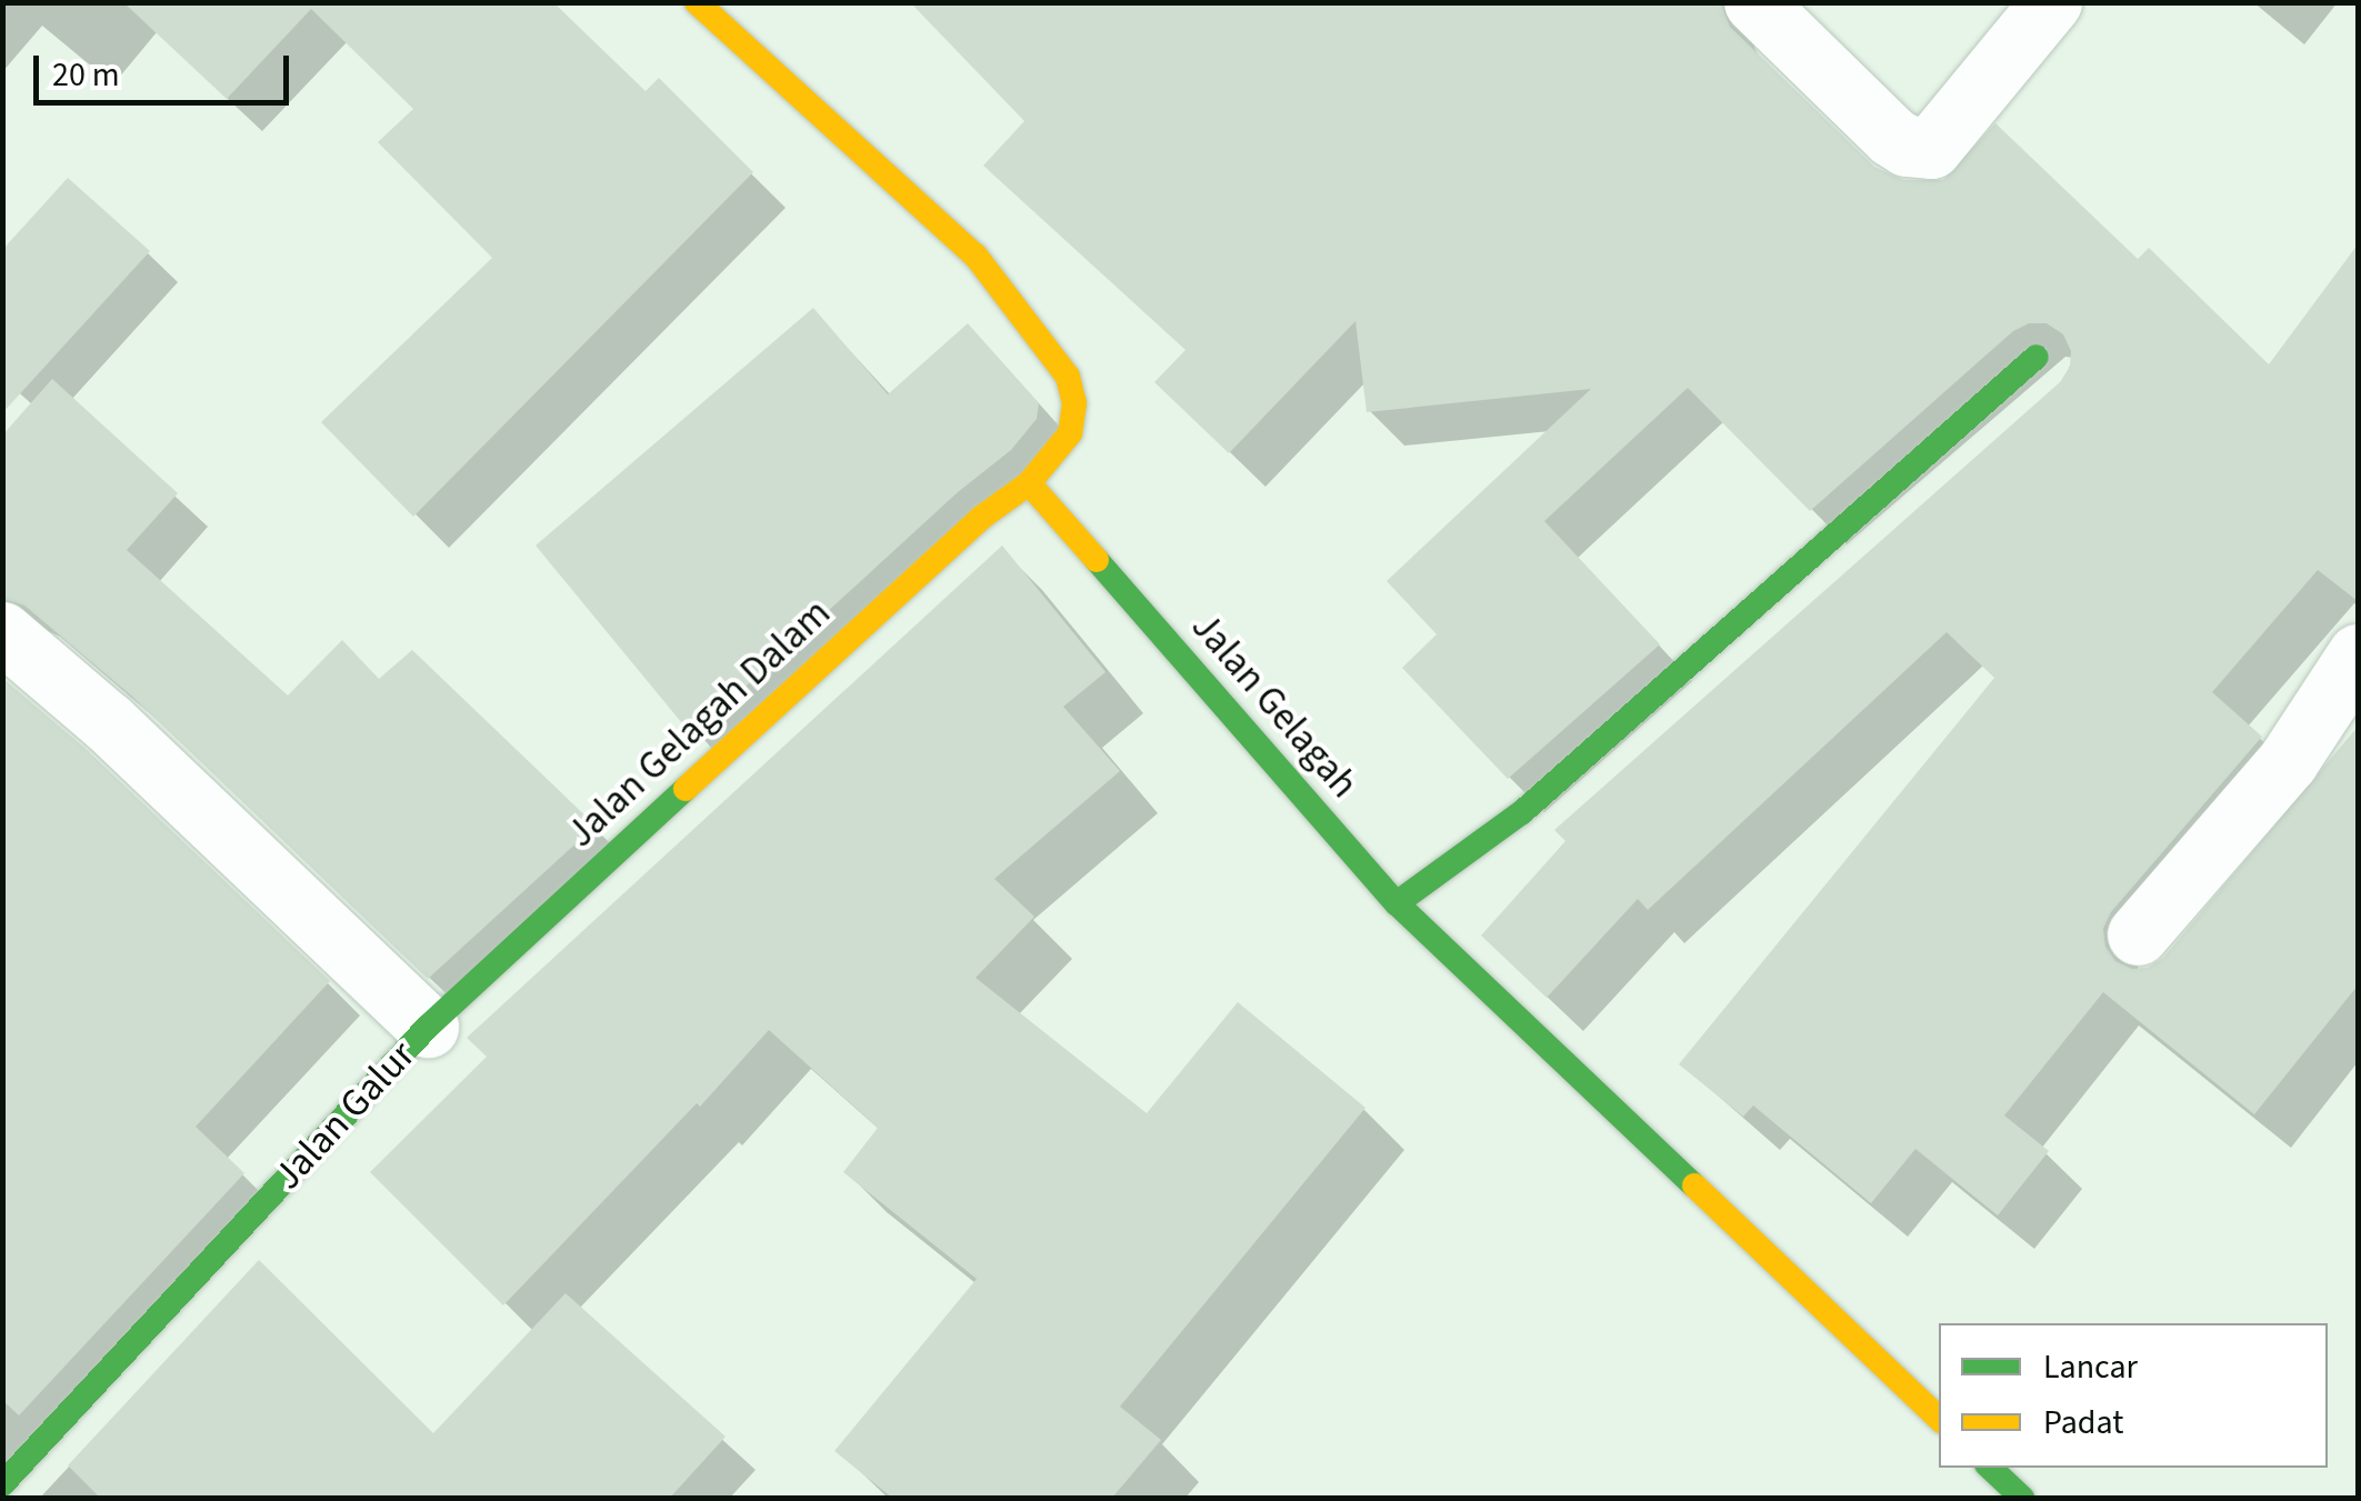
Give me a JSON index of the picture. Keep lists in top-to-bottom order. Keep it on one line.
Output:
{"streets":{"street":["Jalan Gelagah","Jalan Gelagah Dalam","Jalan Galur"]},"crossings":[["Jalan Gelagah","Jalan Gelagah Dalam"],["Jalan Gelagah Dalam","Jalan Galur"]],"legend":["Lancar","Padat"],"scale_bar":"20 m"}
